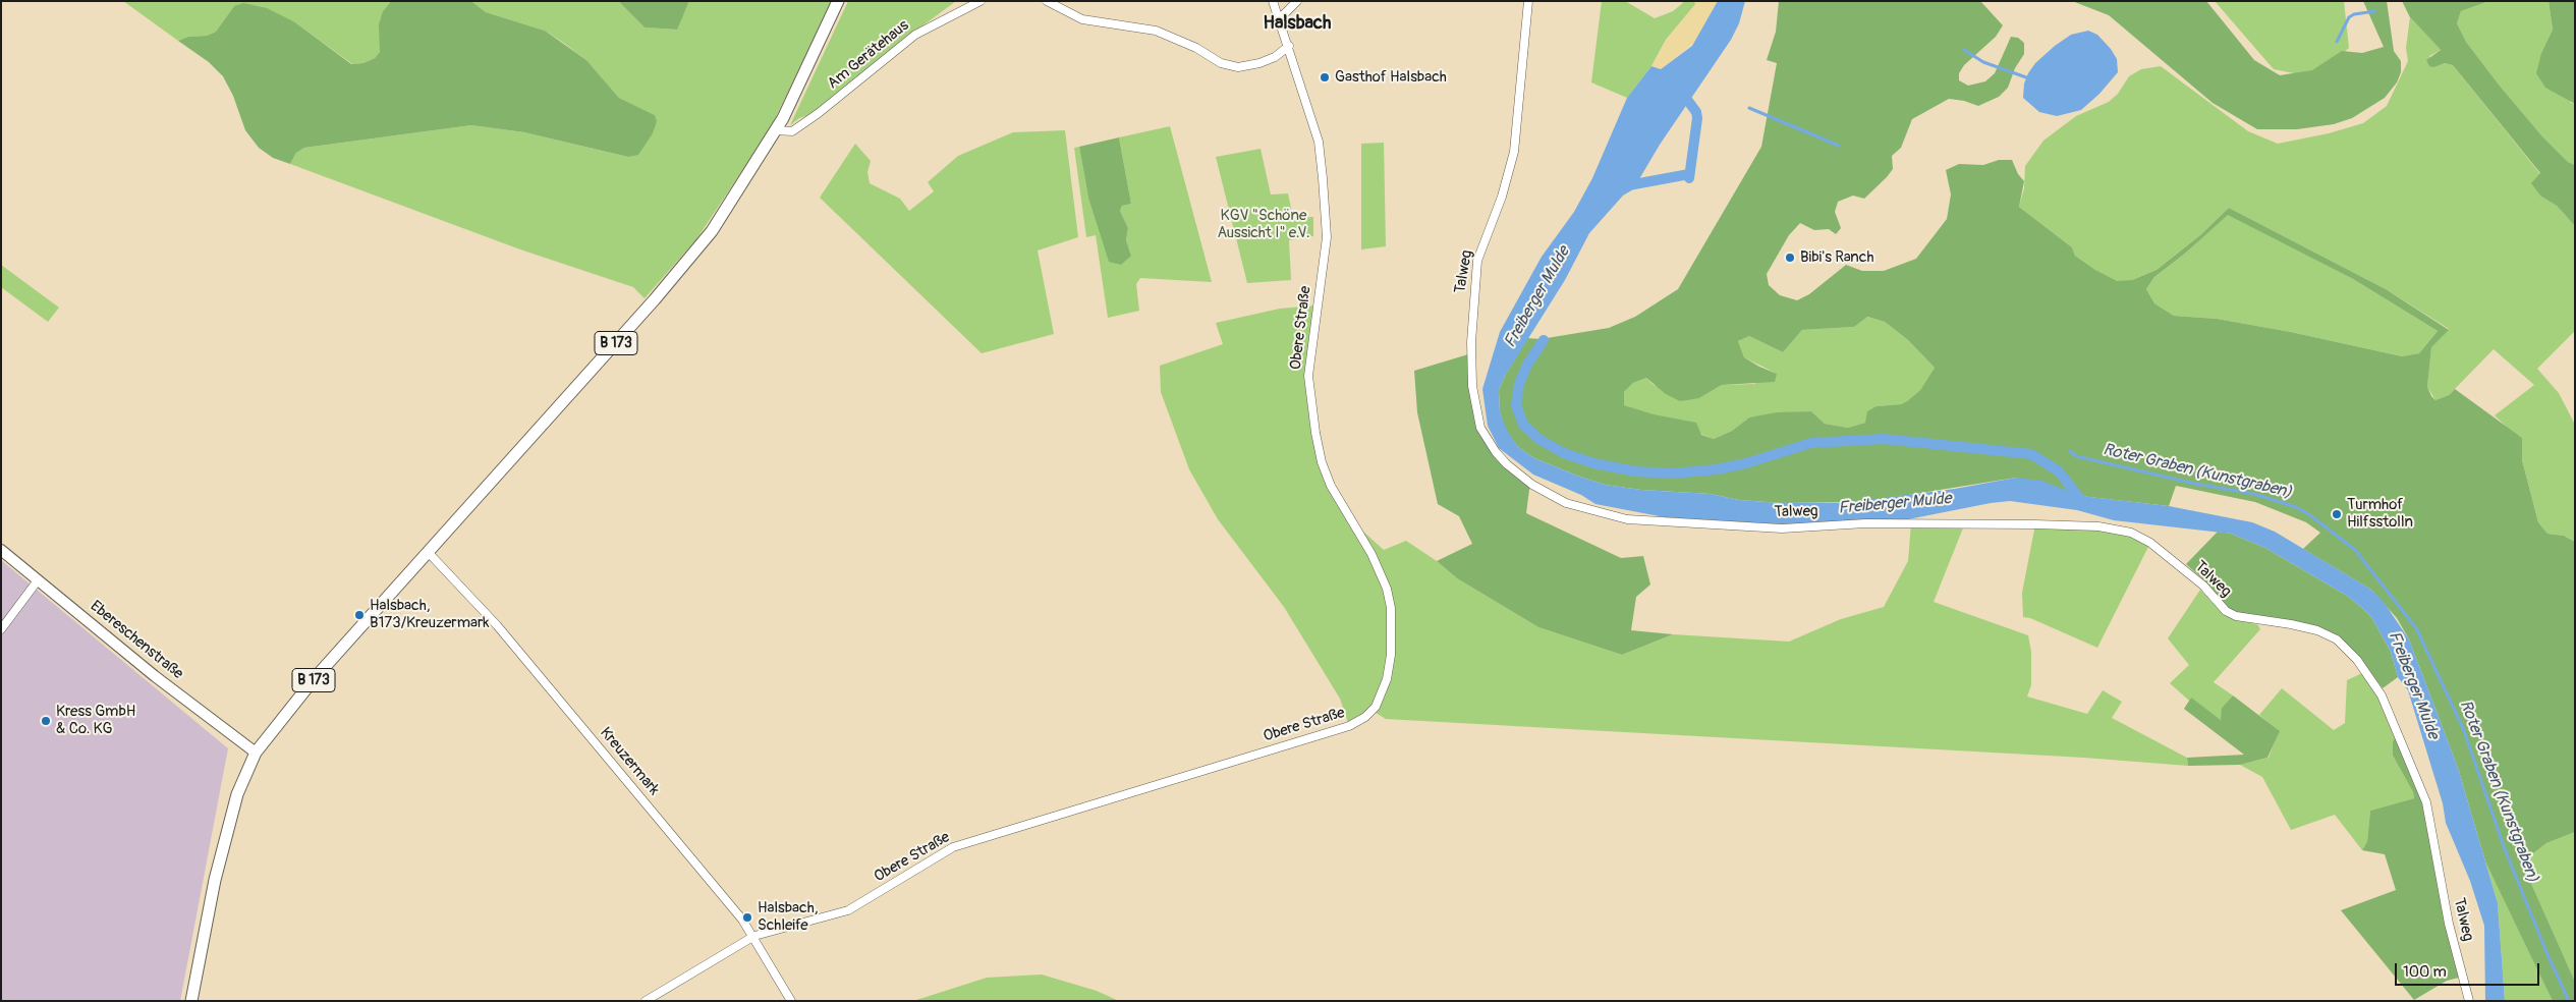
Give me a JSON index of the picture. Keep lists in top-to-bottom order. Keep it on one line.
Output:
{"streets":{"main road":["B 173"],"street":["Am Gerätehaus","Talweg","Obere Straße","Ebereschenstraße","Kreuzermark"]},"crossings":[["Am Gerätehaus","B 173"],["Obere Straße","Kreuzermark"],["B 173","Ebereschenstraße"],["B 173","Kreuzermark"]],"districts":["Halsbach"],"water":["Freiberger Mulde","Roter Graben (Kunstgraben)"],"parks":["KGV \"Schöne Aussicht I\" e.V."],"places":["Gasthof Halsbach","Bibi's Ranch","Turmhof Hilfsstolln","Halsbach, B173/Kreuzermark","Kress GmbH & Co. KG","Halsbach, Schleife"],"scale_bar":"100 m"}
